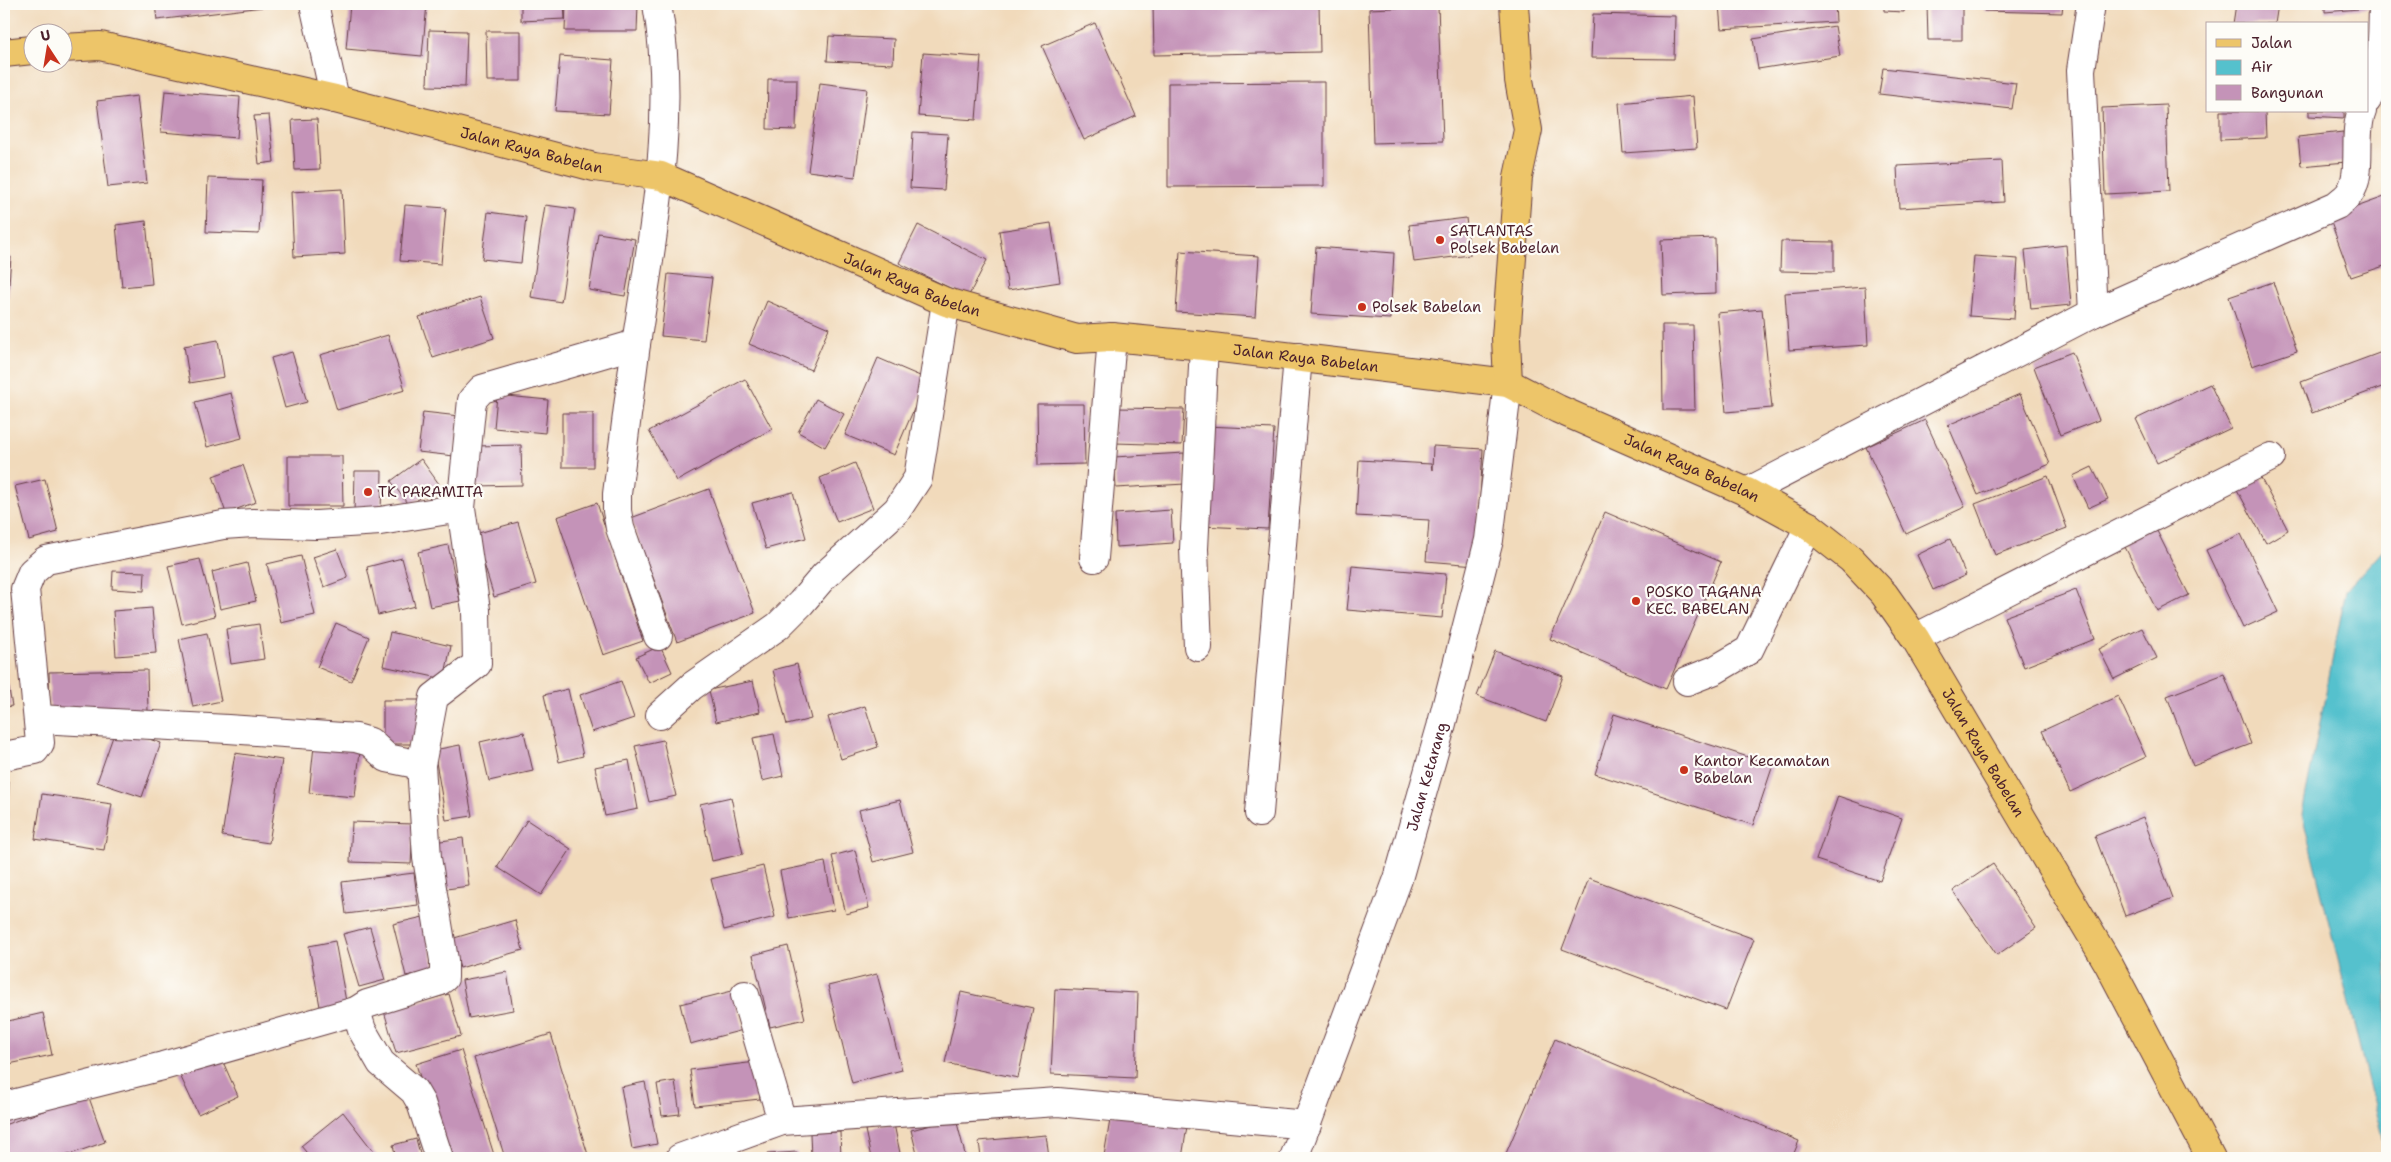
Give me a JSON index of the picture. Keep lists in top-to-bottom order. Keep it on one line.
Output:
{"streets":{"main road":["Jalan Raya Babelan"],"street":["Jalan Ketarang"]},"crossings":[["Jalan Raya Babelan","Jalan Ketarang"]],"places":["SATLANTAS Polsek Babelan","Polsek Babelan","TK PARAMITA","POSKO TAGANA KEC. BABELAN","Kantor Kecamatan Babelan"],"legend":["Jalan","Air","Bangunan"],"north":"top"}
